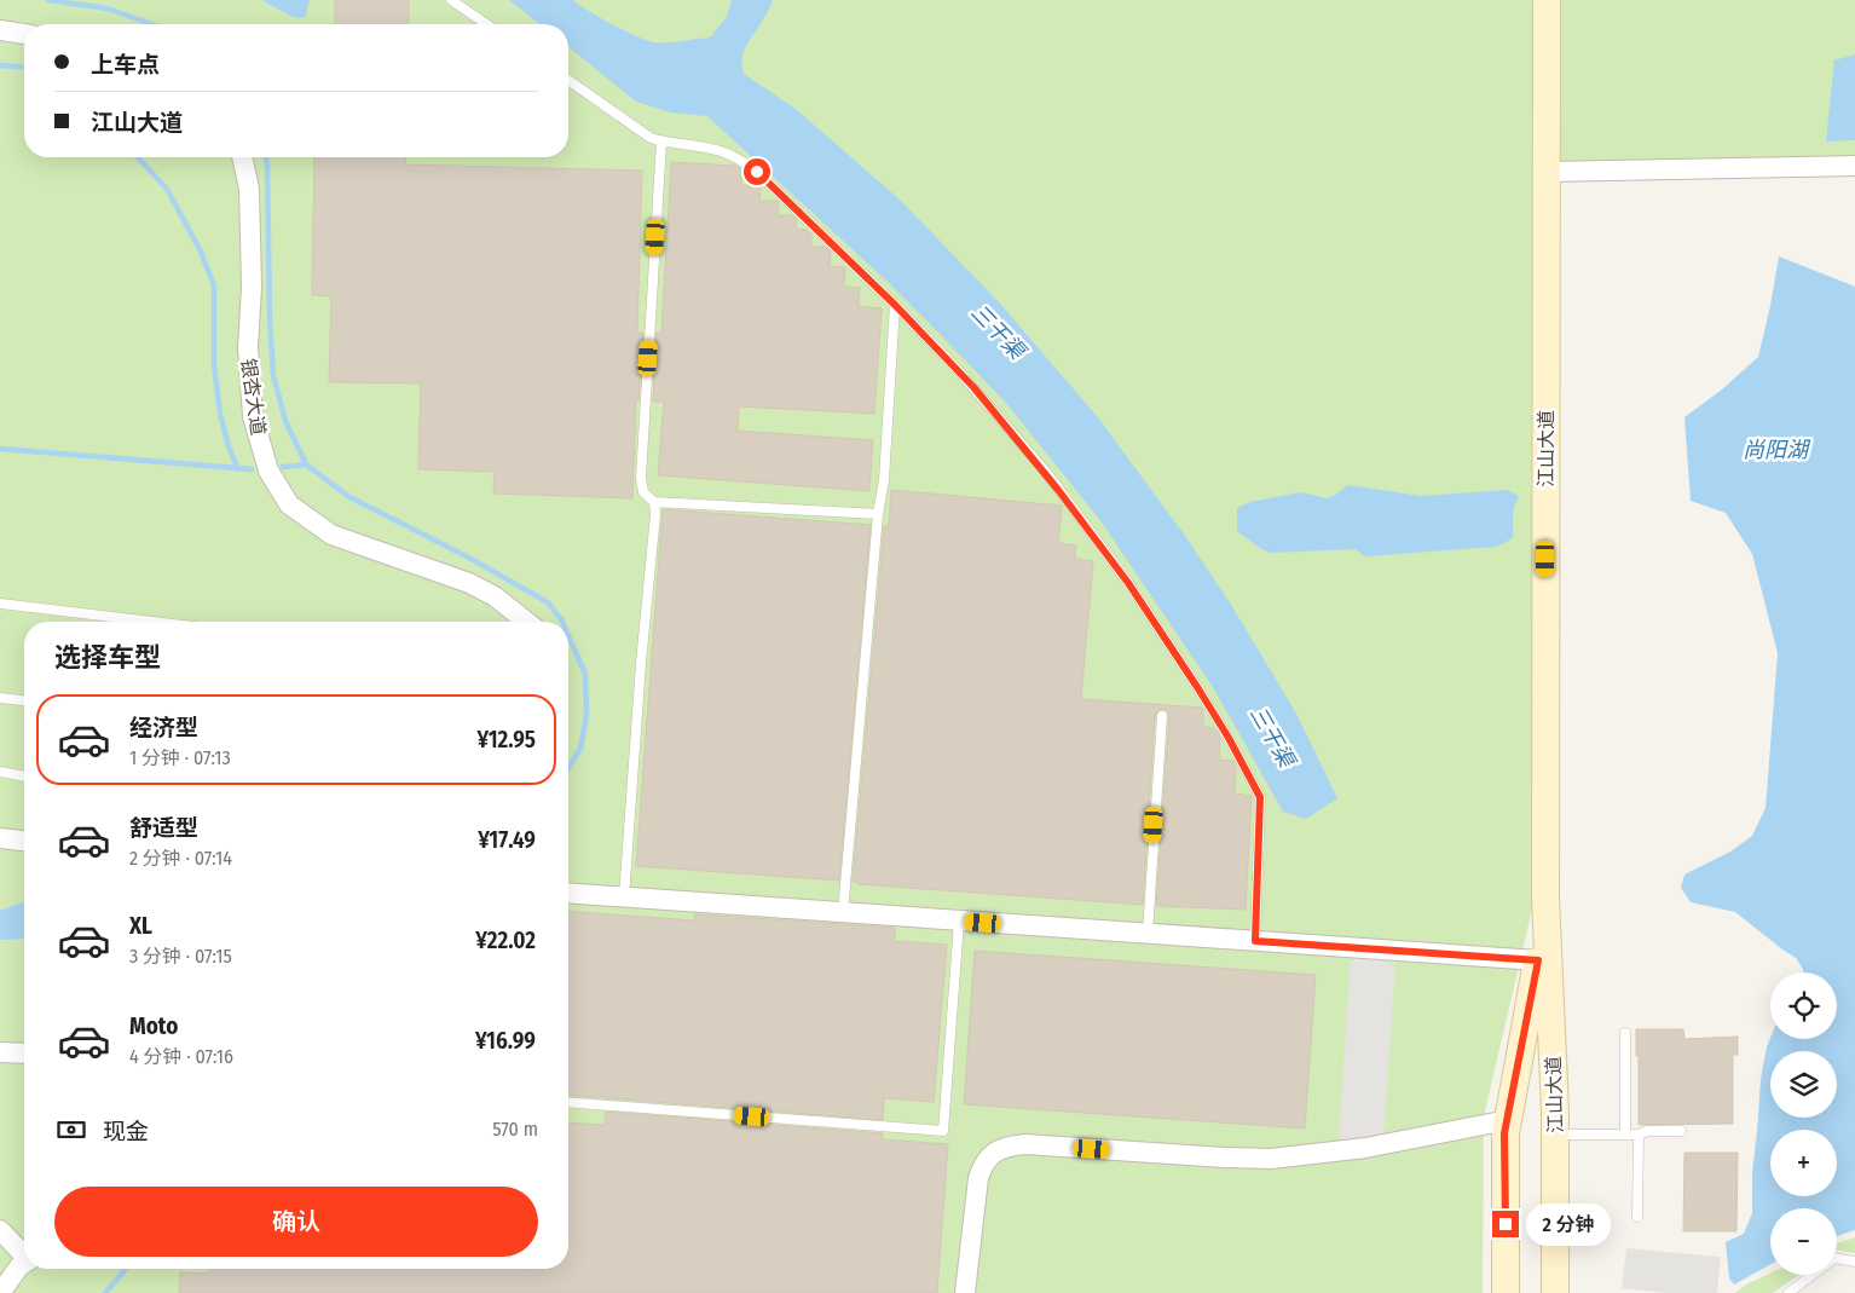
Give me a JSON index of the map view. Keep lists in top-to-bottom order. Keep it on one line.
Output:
{"streets":{"main road":["江山大道"],"street":["银杏大道"]},"water":["三干渠","尚阳湖"],"page":{"banner":["上车点","江山大道"],"heading":"选择车型","list":[{"name":"经济型","note":"1 分钟 · 07:13","value":"¥12.95"},{"name":"舒适型","note":"2 分钟 · 07:14","value":"¥17.49"},{"name":"XL","note":"3 分钟 · 07:15","value":"¥22.02"},{"name":"Moto","note":"4 分钟 · 07:16","value":"¥16.99"}],"map_buttons":["+","−"],"pay":["现金","570 m"],"buttons":"确认","bubble":"2 分钟"}}
